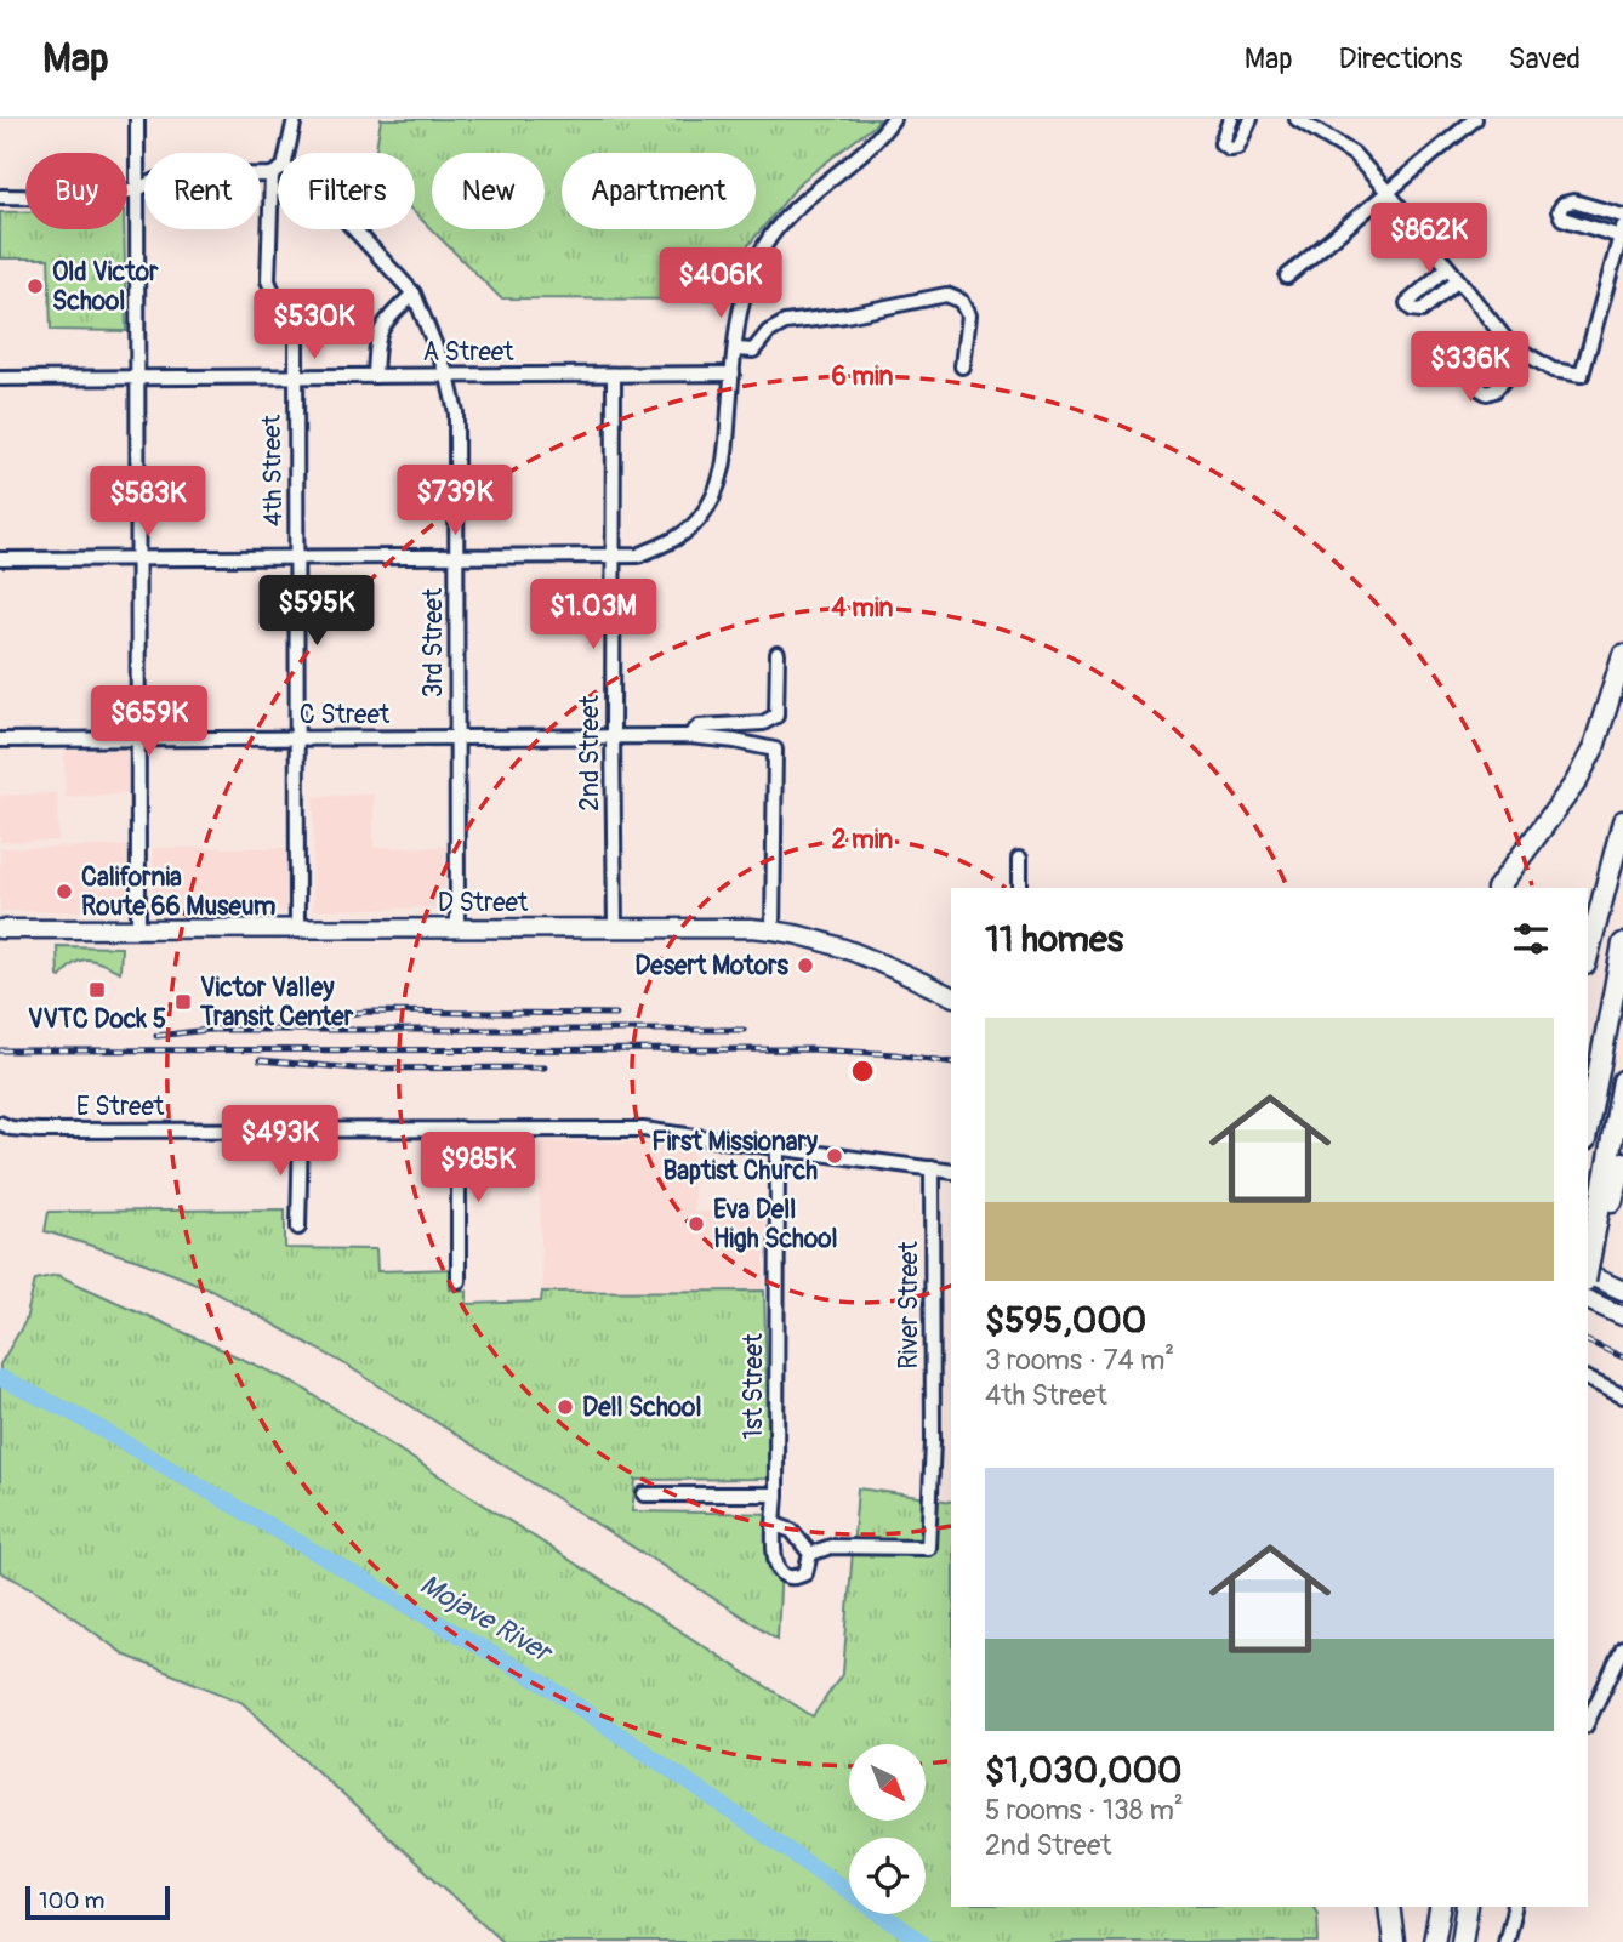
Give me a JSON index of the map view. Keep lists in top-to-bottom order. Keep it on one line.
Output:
{"streets":{"main road":["D Street"],"street":["A Street","4th Street","3rd Street","C Street","2nd Street","E Street","River Street","1st Street"]},"crossings":[["A Street","4th Street"],["A Street","3rd Street"],["A Street","2nd Street"],["4th Street","C Street"],["4th Street","D Street"],["3rd Street","C Street"],["3rd Street","D Street"],["C Street","2nd Street"],["2nd Street","D Street"],["E Street","River Street"],["E Street","1st Street"],["River Street","1st Street"]],"water":["Mojave River"],"places":{"other":["Old Victor School","California Route 66 Museum","Desert Motors","First Missionary Baptist Church","Eva Dell High School","Dell School"],"transit":["VVTC Dock 5","Victor Valley Transit Center"]},"scale_bar":"100 m","north":"bottom right","page":{"header":"Map","nav":["Map","Directions","Saved"],"chip":["Buy","Rent","Filters","New","Apartment"],"price":["$862K","$406K","$530K","$336K","$739K","$583K","$595K","$1.03M","$659K","$493K","$985K"],"heading":"11 homes","list":[{"name":"$595,000","note":"3 rooms · 74 m² · 4th Street"},{"name":"$1,030,000","note":"5 rooms · 138 m² · 2nd Street"}],"scale":"100 m"},"rings":["6 min","4 min","2 min"]}
